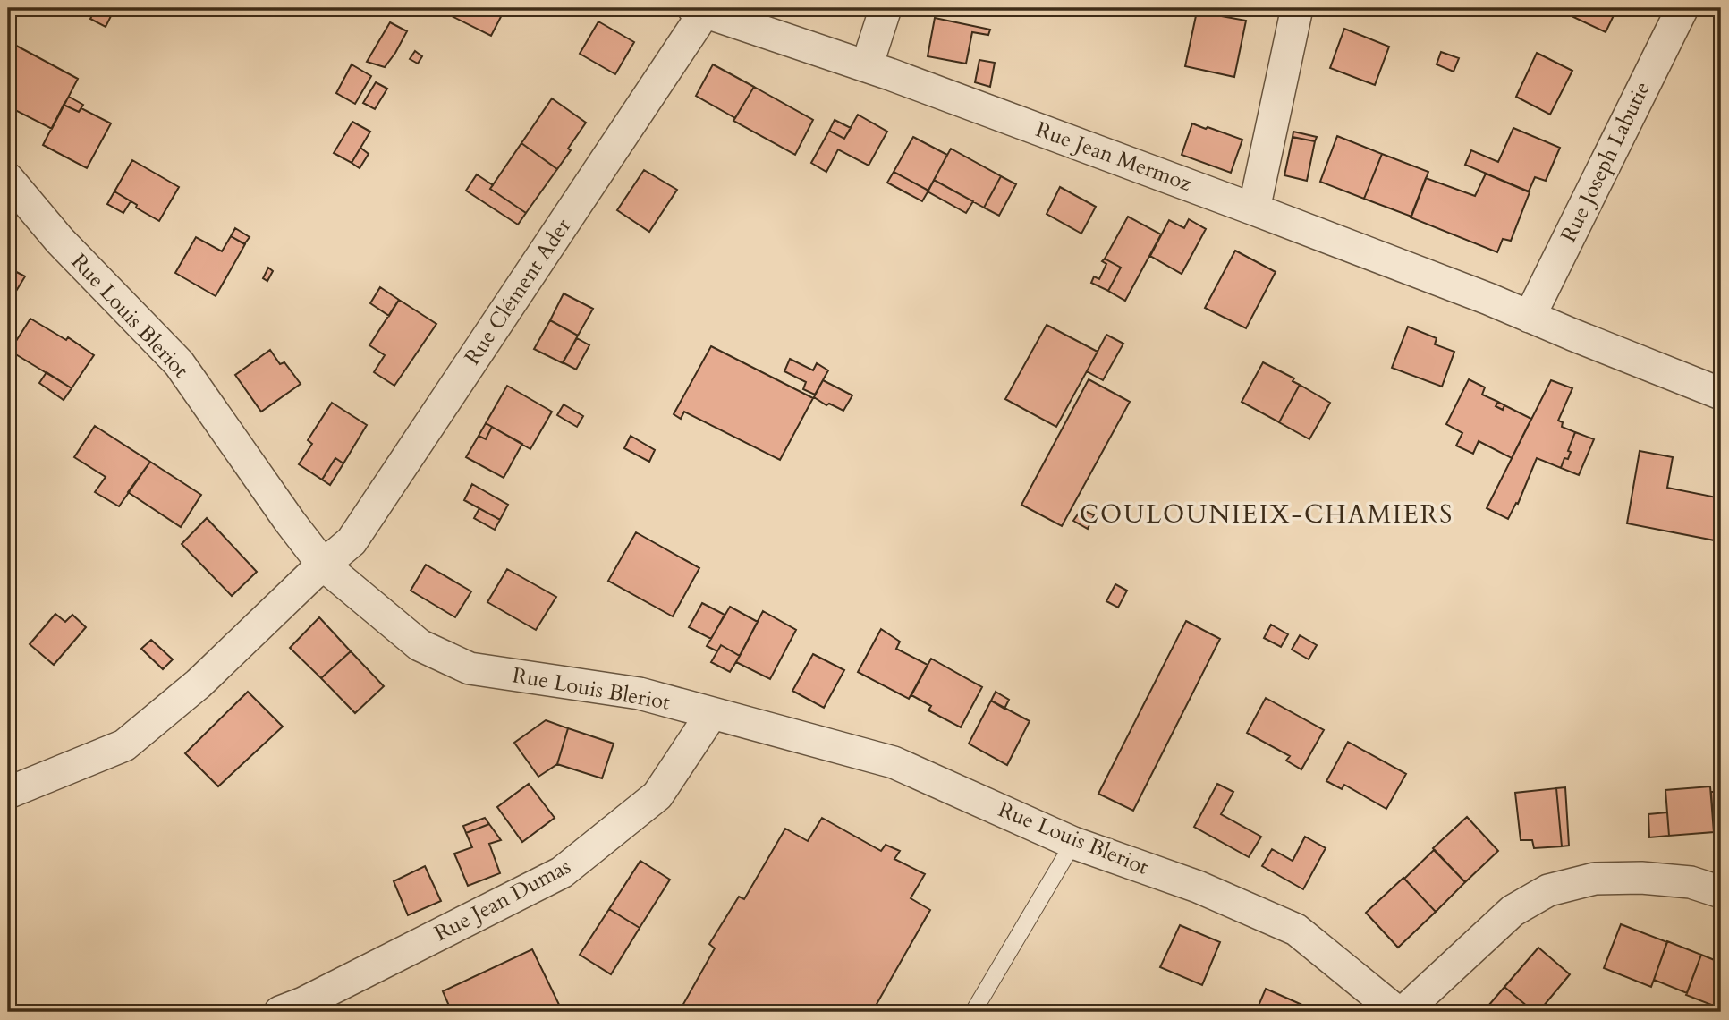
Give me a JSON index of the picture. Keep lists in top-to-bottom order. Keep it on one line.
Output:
{"streets":{"street":["Rue Jean Mermoz","Rue Joseph Labutie","Rue Clément Ader","Rue Louis Bleriot","Rue Jean Dumas"]},"crossings":[["Rue Jean Mermoz","Rue Joseph Labutie"],["Rue Jean Mermoz","Rue Clément Ader"],["Rue Clément Ader","Rue Louis Bleriot"],["Rue Louis Bleriot","Rue Jean Dumas"]],"districts":["COULOUNIEIX-CHAMIERS"]}
